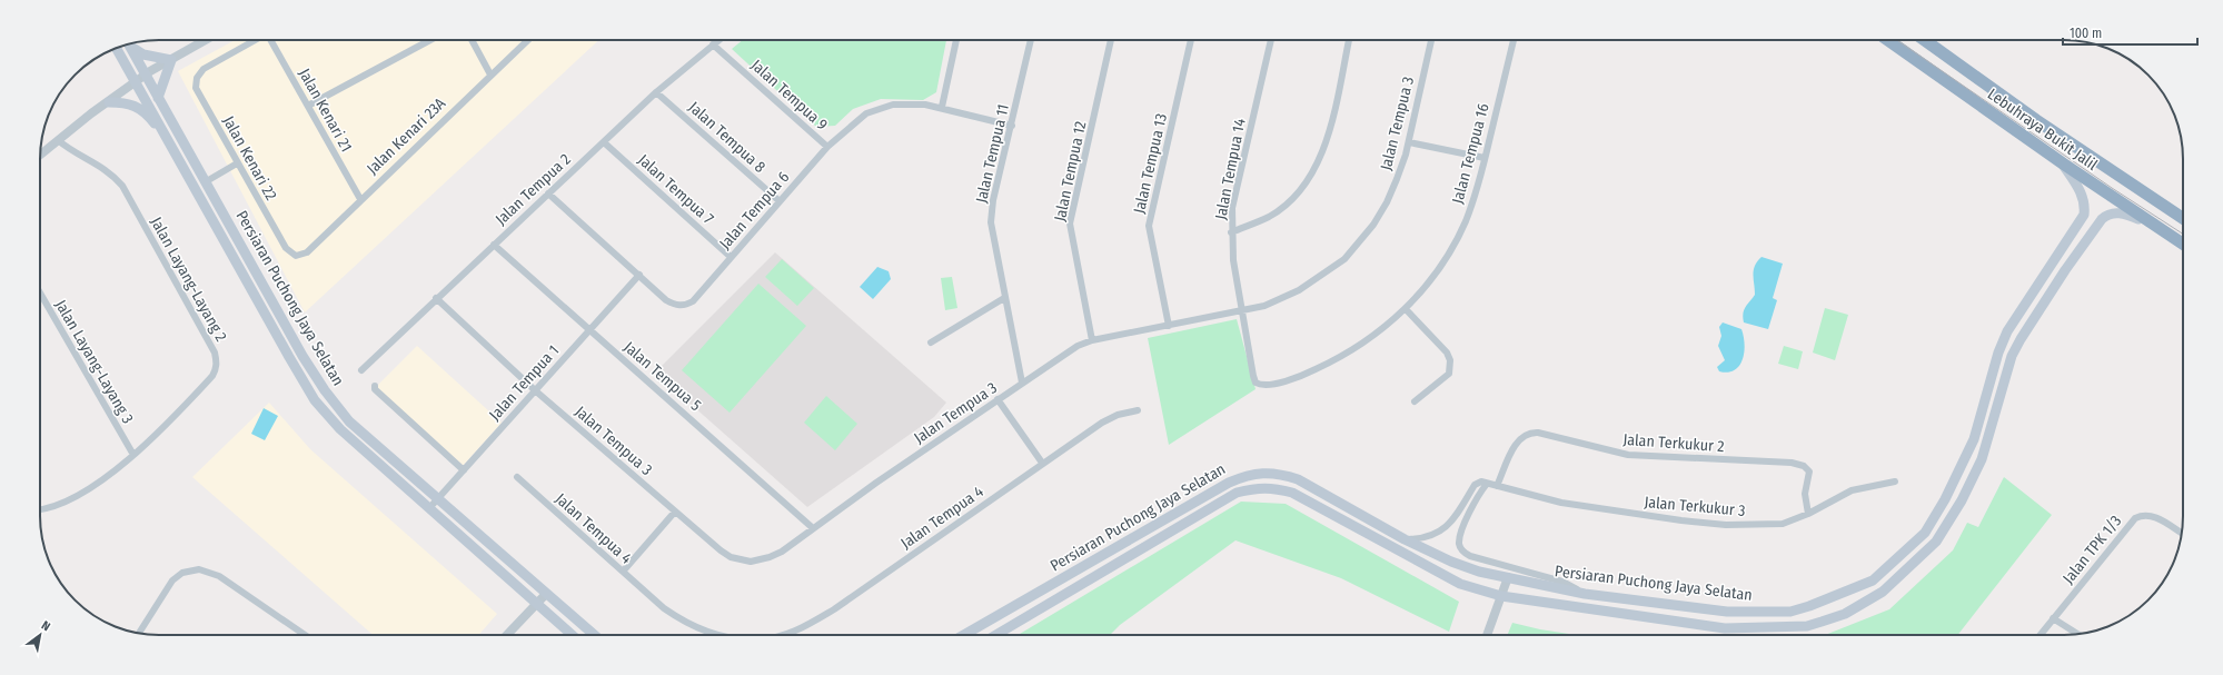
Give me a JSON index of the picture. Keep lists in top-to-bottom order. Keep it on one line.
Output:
{"streets":{"highway":["Lebuhraya Bukit Jalil"],"main road":["Persiaran Puchong Jaya Selatan"],"street":["Jalan Tempua 9","Jalan Kenari 21","Jalan Tempua 3","Jalan Kenari 23A","Jalan Tempua 8","Jalan Tempua 11","Jalan Tempua 16","Jalan Kenari 22","Jalan Tempua 13","Jalan Tempua 14","Jalan Tempua 12","Jalan Tempua 2","Jalan Tempua 7","Jalan Tempua 6","Jalan Layang-Layang 2","Jalan Layang-Layang 3","Jalan Tempua 5","Jalan Tempua 1","Jalan Terkukur 2","Jalan Terkukur 3","Jalan Tempua 4","Jalan TPK 1/3"]},"crossings":[["Jalan Tempua 9","Jalan Tempua 2"],["Jalan Tempua 9","Jalan Tempua 6"],["Jalan Kenari 21","Jalan Kenari 23A"],["Jalan Tempua 3","Jalan Tempua 11"],["Jalan Tempua 3","Jalan Tempua 16"],["Jalan Tempua 3","Jalan Tempua 13"],["Jalan Tempua 3","Jalan Tempua 14"],["Jalan Tempua 3","Jalan Tempua 12"],["Jalan Tempua 3","Jalan Tempua 2"],["Jalan Tempua 3","Jalan Tempua 5"],["Jalan Tempua 3","Jalan Tempua 1"],["Lebuhraya Bukit Jalil","Persiaran Puchong Jaya Selatan"],["Jalan Kenari 23A","Jalan Kenari 22"],["Jalan Tempua 8","Jalan Tempua 2"],["Jalan Tempua 8","Jalan Tempua 6"],["Jalan Tempua 11","Jalan Tempua 6"],["Jalan Tempua 16","Jalan Tempua 14"],["Jalan Tempua 2","Jalan Tempua 7"],["Jalan Tempua 2","Jalan Tempua 6"],["Jalan Tempua 2","Jalan Tempua 5"],["Jalan Tempua 7","Jalan Tempua 6"],["Jalan Tempua 6","Jalan Tempua 1"],["Jalan Layang-Layang 2","Jalan Layang-Layang 3"],["Persiaran Puchong Jaya Selatan","Jalan Tempua 1"],["Jalan Tempua 5","Jalan Tempua 1"],["Jalan Terkukur 2","Jalan Terkukur 3"]],"scale_bar":"100 m","north":"top right"}
